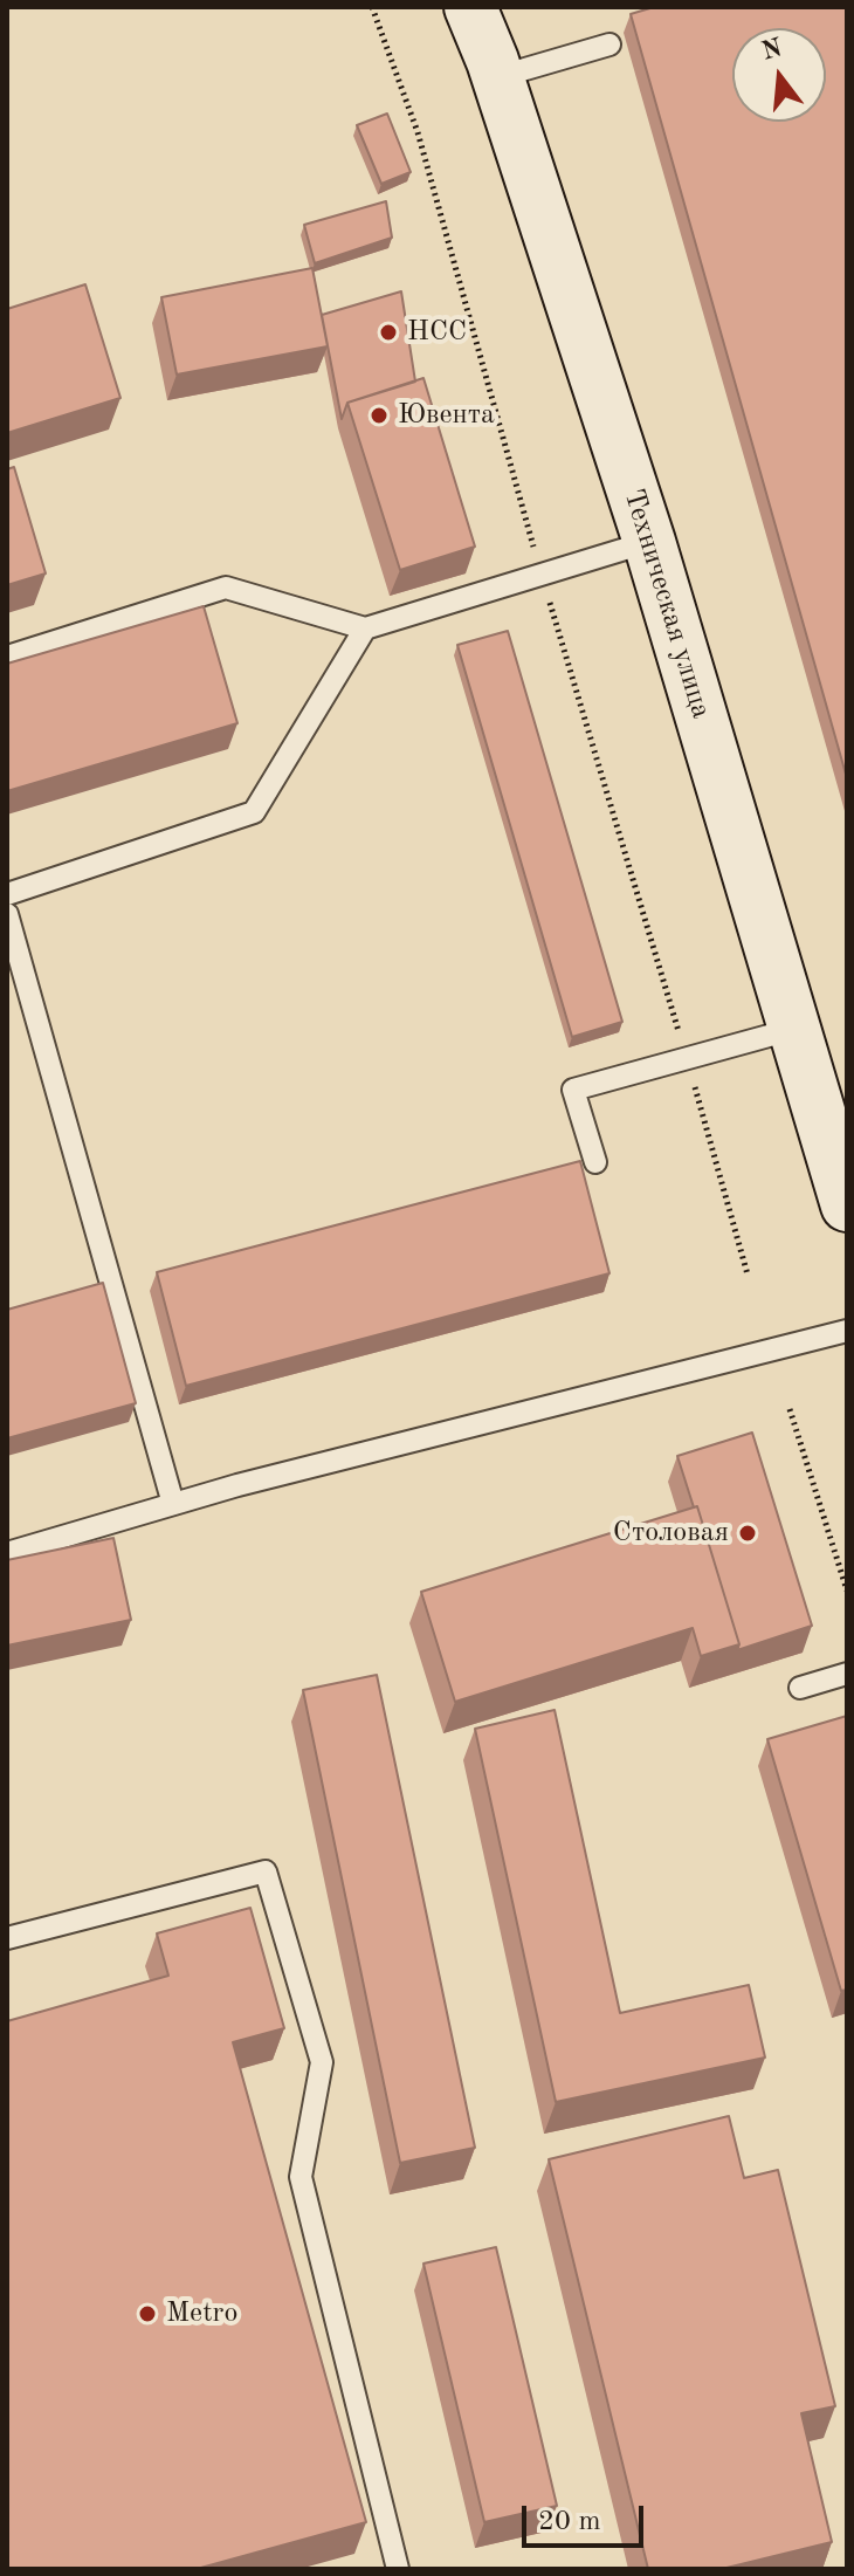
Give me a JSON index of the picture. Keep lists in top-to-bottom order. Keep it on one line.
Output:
{"streets":{"main road":["Техническая улица"]},"places":["НСС","Ювента","Столовая","Metro"],"scale_bar":"20 m","north":"top"}
